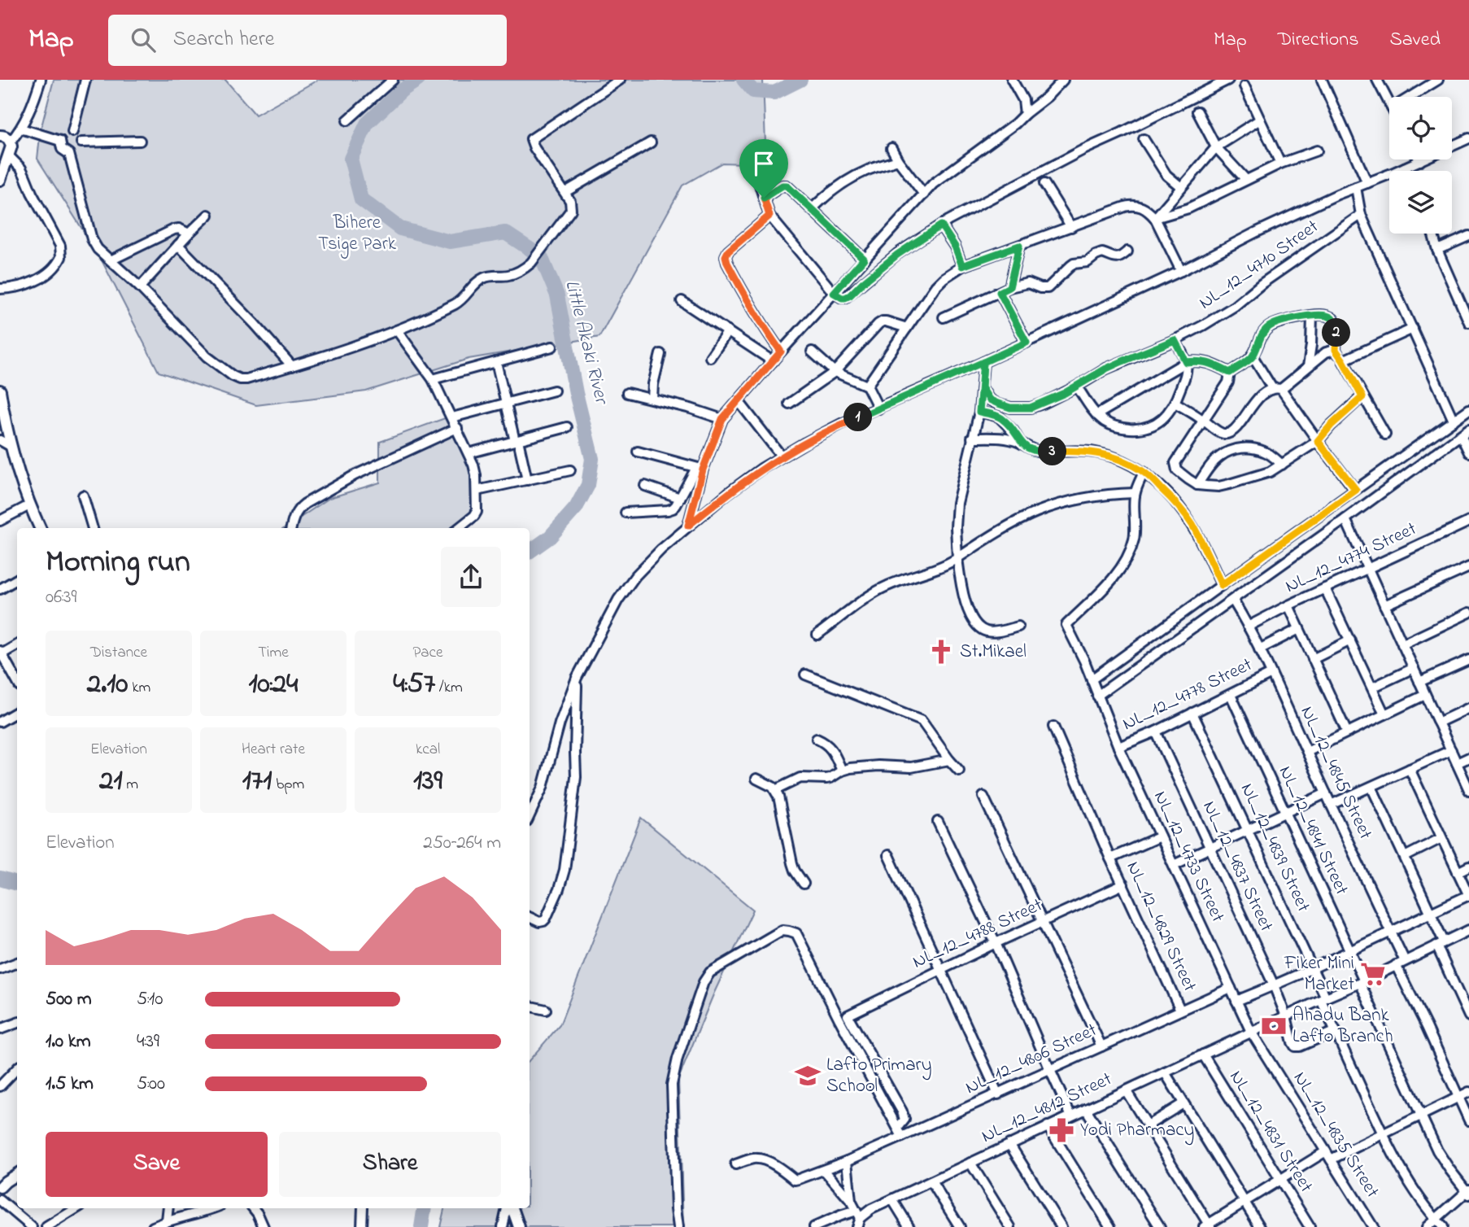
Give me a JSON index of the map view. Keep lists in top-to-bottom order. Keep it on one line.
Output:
{"streets":{"street":["NL_12_4710 Street","NL_12_4774 Street","NL_12_4778 Street","NL_12_4845 Street","NL_12_4841 Street","NL_12_4839 Street","NL_12_4733 Street","NL_12_4837 Street","NL_12_4829 Street","NL_12_4788 Street","NL_12_4806 Street","NL_12_4812 Street","NL_12_4831 Street","NL_12_4835 Street"]},"crossings":[["NL_12_4774 Street","NL_12_4845 Street"],["NL_12_4778 Street","NL_12_4845 Street"],["NL_12_4778 Street","NL_12_4841 Street"],["NL_12_4778 Street","NL_12_4839 Street"],["NL_12_4778 Street","NL_12_4733 Street"],["NL_12_4778 Street","NL_12_4837 Street"],["NL_12_4845 Street","NL_12_4812 Street"],["NL_12_4841 Street","NL_12_4812 Street"],["NL_12_4839 Street","NL_12_4837 Street"],["NL_12_4839 Street","NL_12_4812 Street"],["NL_12_4733 Street","NL_12_4829 Street"],["NL_12_4733 Street","NL_12_4806 Street"],["NL_12_4733 Street","NL_12_4812 Street"],["NL_12_4733 Street","NL_12_4835 Street"],["NL_12_4837 Street","NL_12_4812 Street"],["NL_12_4829 Street","NL_12_4788 Street"],["NL_12_4829 Street","NL_12_4806 Street"],["NL_12_4788 Street","NL_12_4806 Street"],["NL_12_4812 Street","NL_12_4831 Street"],["NL_12_4812 Street","NL_12_4835 Street"]],"water":["Little Akaki River"],"parks":["Bihere Tsige Park"],"places":{"church":["St.Mikael"],"supermarket":["Fiker Mini Market"],"bank":["Ahadu Bank Lafto Branch"],"school or university":["Lafto Primary School"],"pharmacy":["Yodi Pharmacy"]},"page":{"header":"Map","search":"Search here","nav":["Map","Directions","Saved"],"pins":["2","1","3"],"heading":["Morning run","06:39"],"stats":[["Distance","2.10 km"],["Time","10:24"],["Pace","4:57 /km"],["Elevation","21 m"],["Heart rate","171 bpm"],["kcal","139"]],"chart":["Elevation","250–264 m"],"list":[{"name":"500 m","note":"5:10"},{"name":"1.0 km","note":"4:39"},{"name":"1.5 km","note":"5:00"}],"buttons":["Save","Share"]}}
